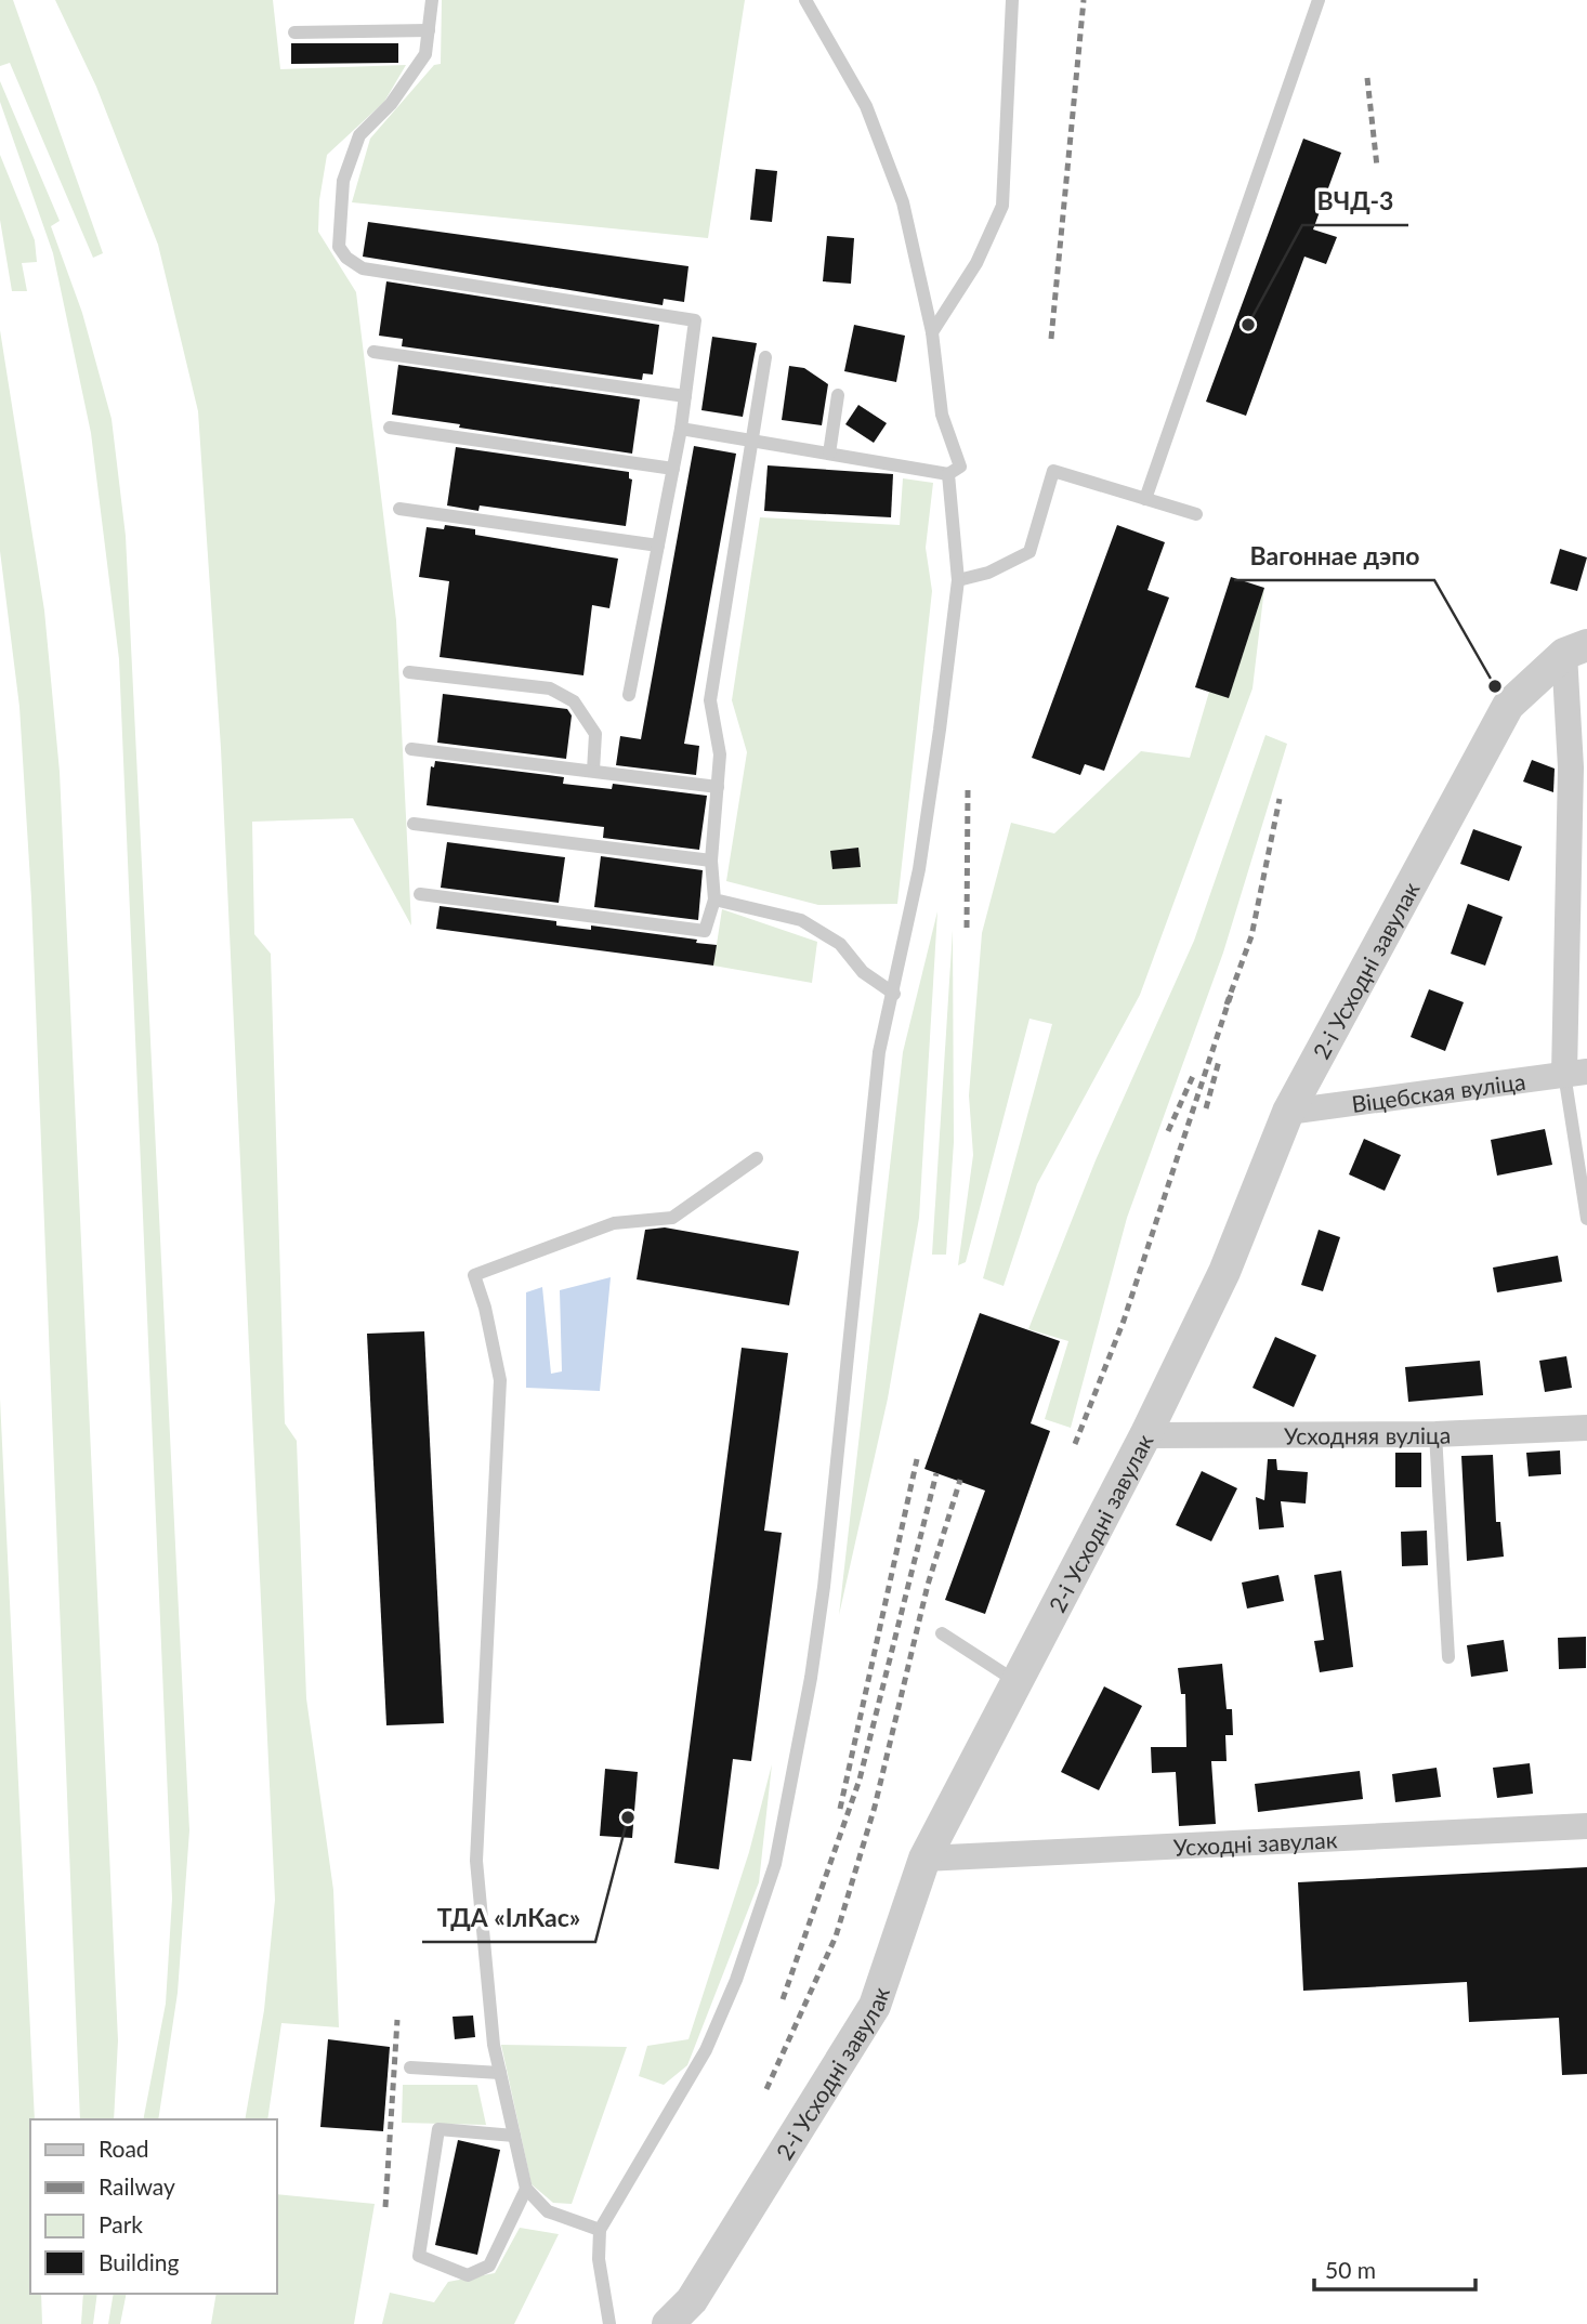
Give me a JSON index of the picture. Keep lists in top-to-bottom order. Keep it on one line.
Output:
{"streets":{"street":["2-і Усходні завулак","Віцебская вуліца","Усходняя вуліца","Усходні завулак"]},"crossings":[["2-і Усходні завулак","Віцебская вуліца"],["2-і Усходні завулак","Усходняя вуліца"],["2-і Усходні завулак","Усходні завулак"]],"places":["ВЧД-3","Вагоннае дэпо","ТДА «ІлКас»"],"legend":["Road","Railway","Park","Building"],"scale_bar":"50 m"}
